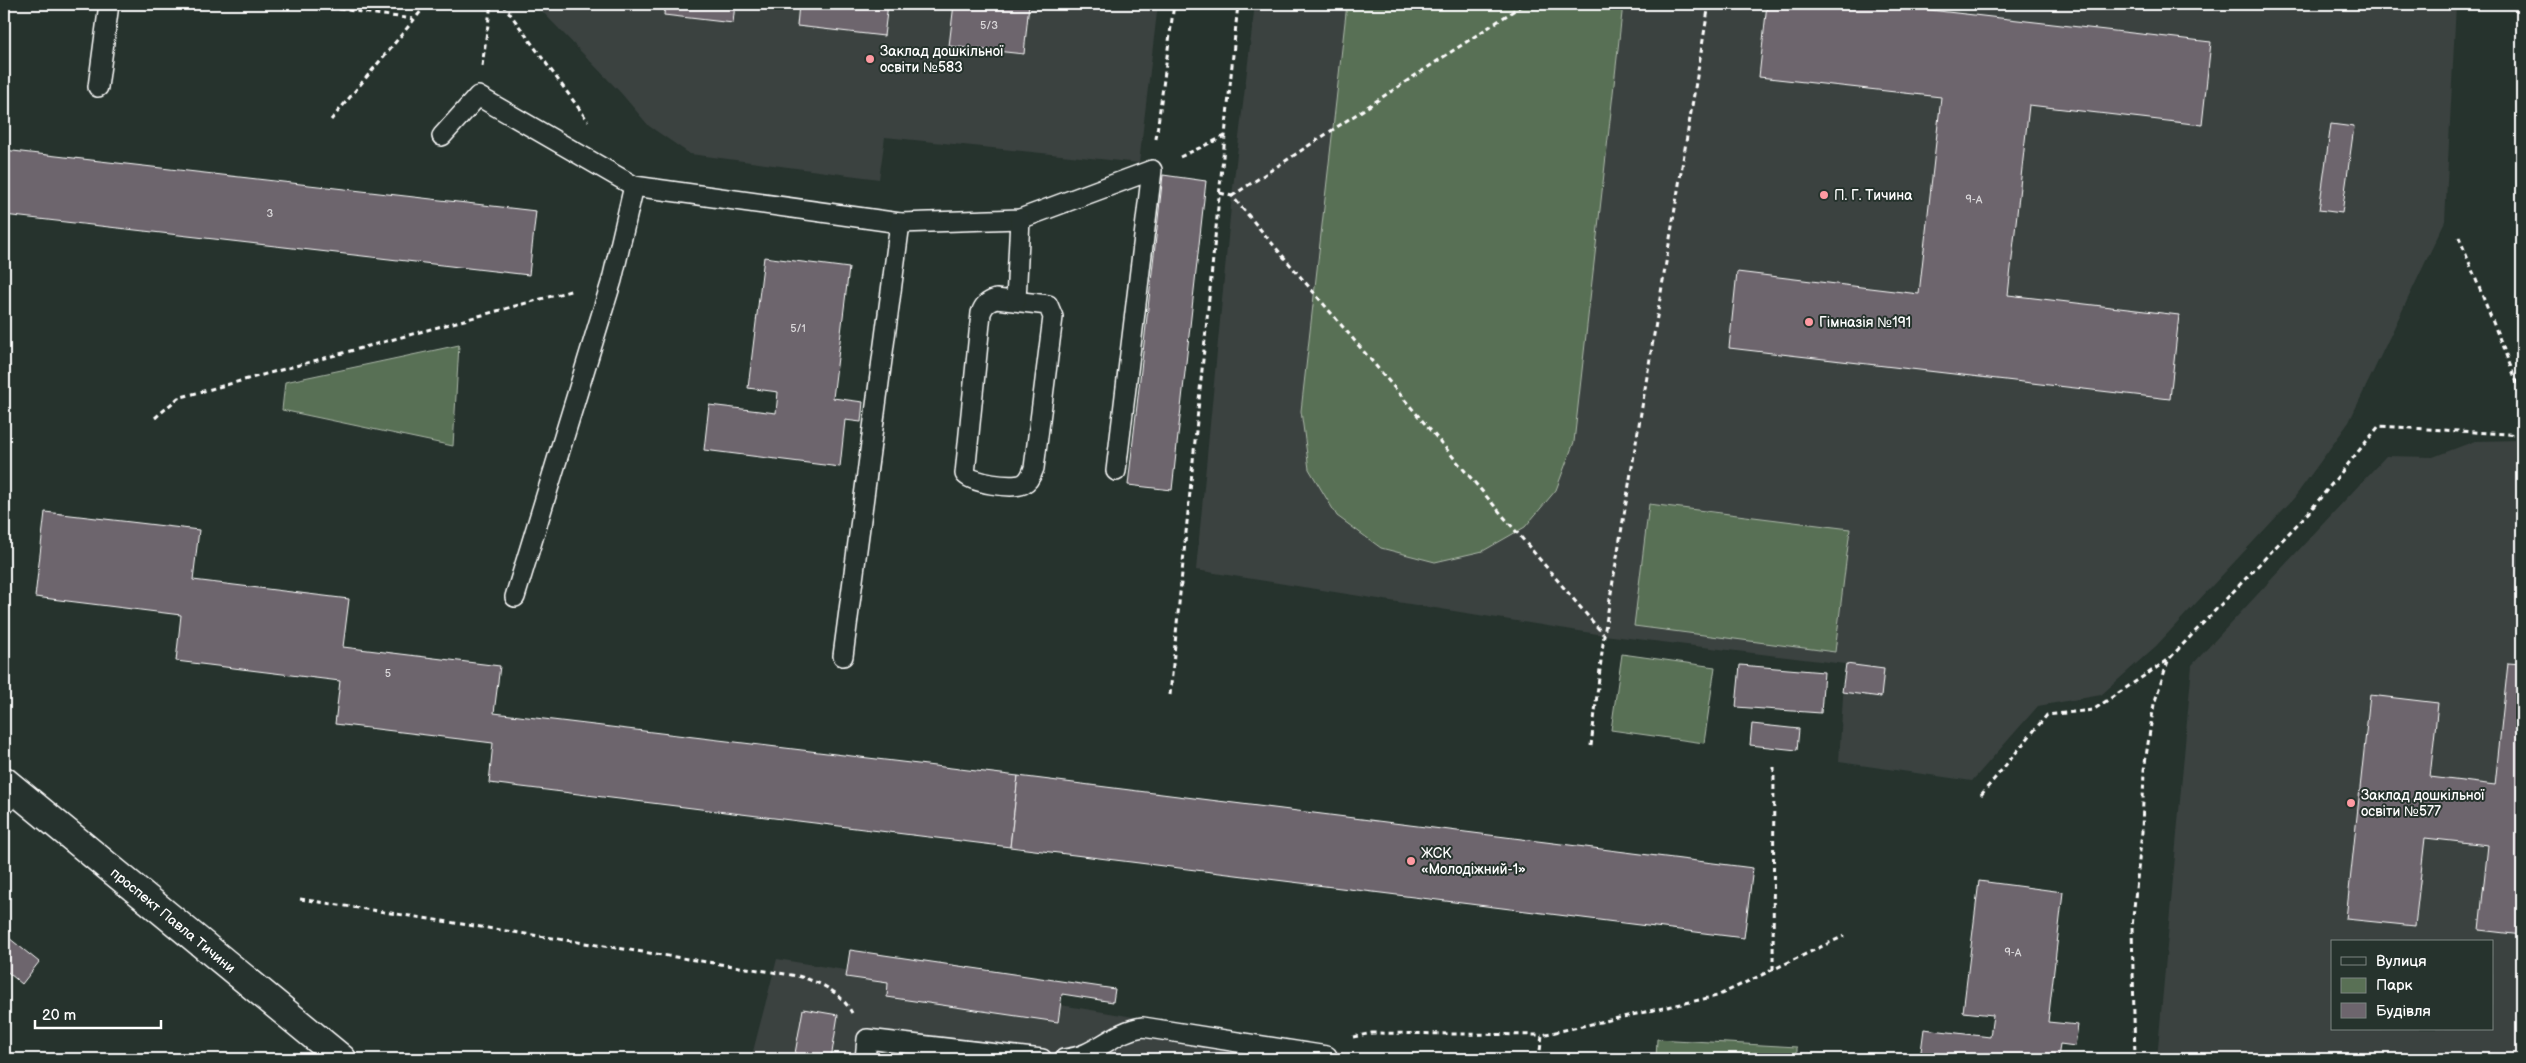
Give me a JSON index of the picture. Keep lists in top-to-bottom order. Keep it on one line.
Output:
{"streets":{"street":["проспект Павла Тичини"]},"places":["Заклад дошкільної освіти №583","П. Г. Тичина","Гімназія №191","Заклад дошкільної освіти №577","ЖСК «Молодіжний-1»"],"house_numbers":["5/3","9-А","3","5/1","5","9-А"],"legend":["Вулиця","Парк","Будівля"],"scale_bar":"20 m"}
